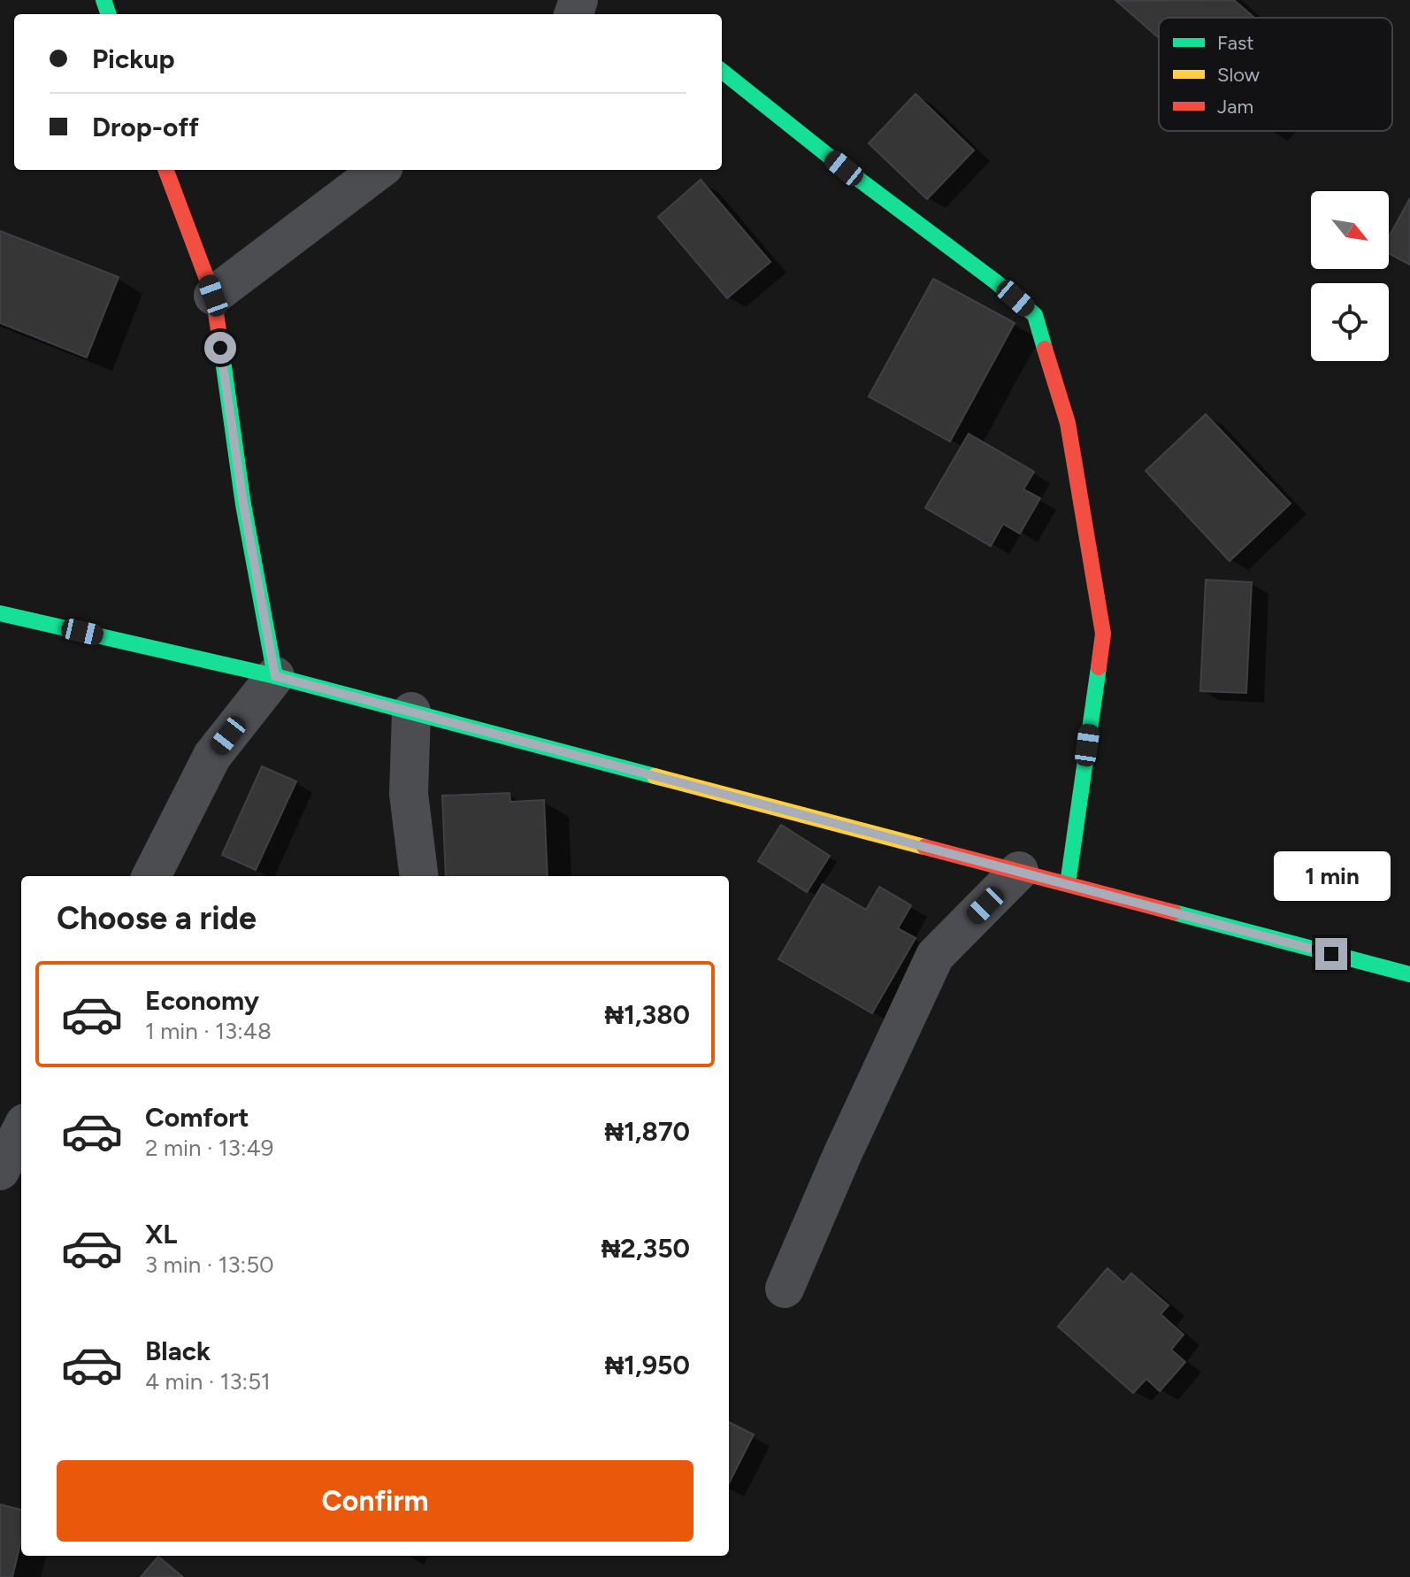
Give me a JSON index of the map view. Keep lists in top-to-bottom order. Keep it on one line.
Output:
{"legend":["Fast","Slow","Jam"],"north":"bottom right","page":{"banner":["Pickup","Drop-off"],"bubble":"1 min","heading":"Choose a ride","list":[{"name":"Economy","note":"1 min · 13:48","value":"₦1,380"},{"name":"Comfort","note":"2 min · 13:49","value":"₦1,870"},{"name":"XL","note":"3 min · 13:50","value":"₦2,350"},{"name":"Black","note":"4 min · 13:51","value":"₦1,950"}],"buttons":"Confirm"}}
